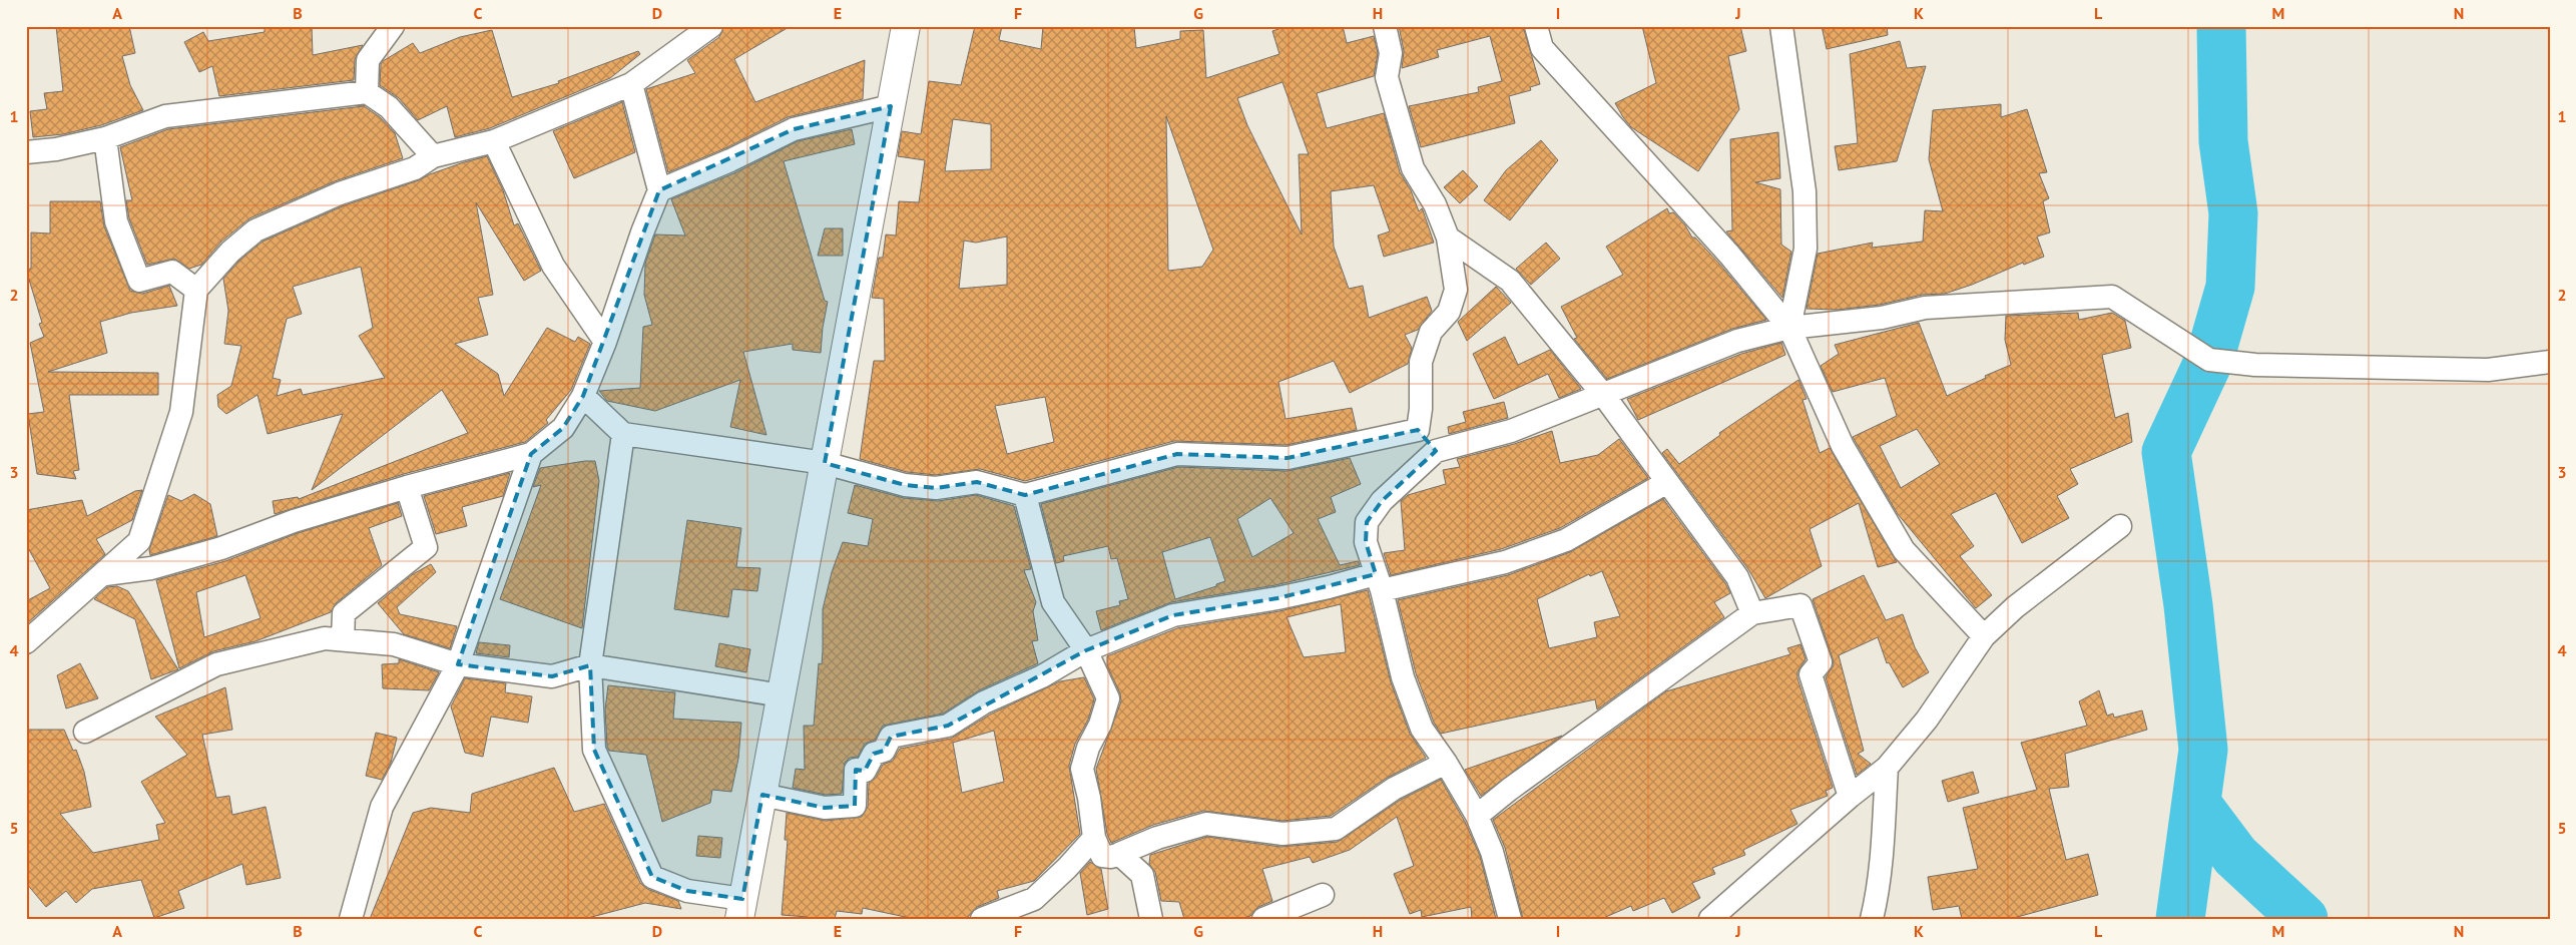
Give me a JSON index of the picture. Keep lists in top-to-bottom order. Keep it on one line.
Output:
{"grid":{"columns":["A","B","C","D","E","F","G","H","I","J","K","L","M","N"],"rows":["1","2","3","4","5"]}}
